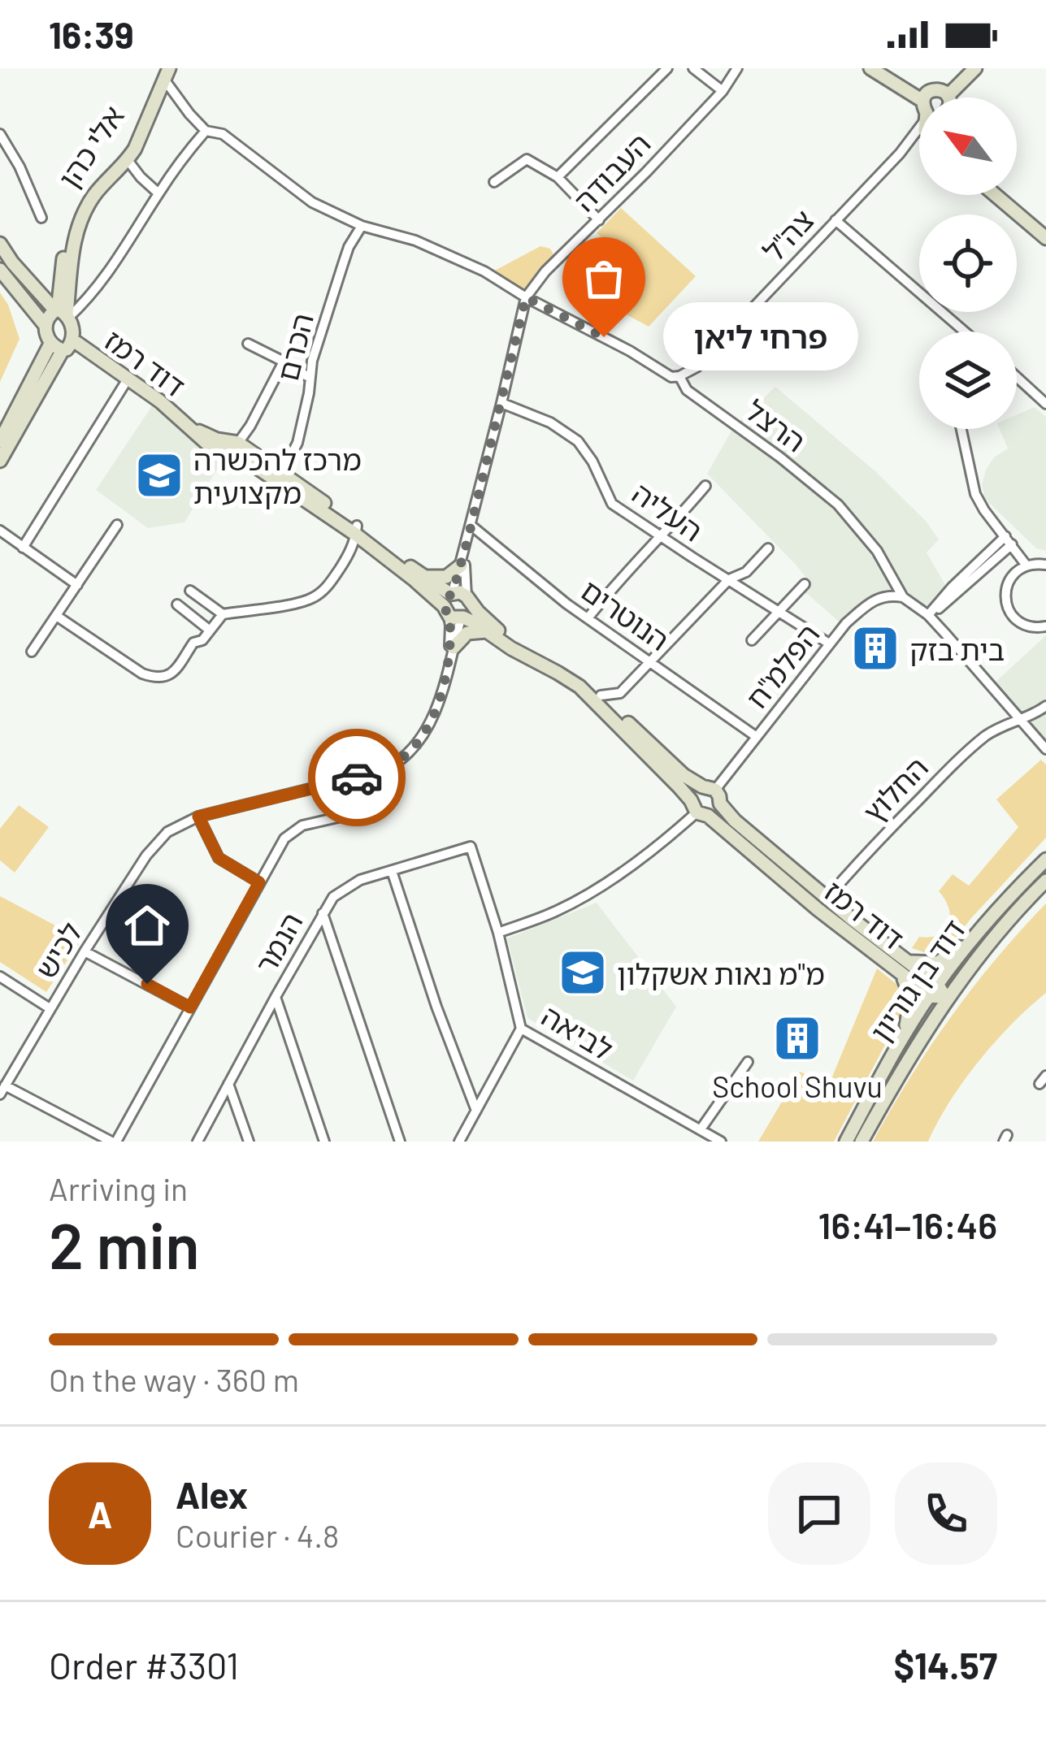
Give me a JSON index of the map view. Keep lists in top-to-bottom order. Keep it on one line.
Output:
{"streets":{"street":["אלי כהן","העבודה","צה\"ל","הכרם","דוד רמז","הרצל","העליה","הנוטרים","הפלמ\"ח","החלוץ","הנמר","לכיש","דוד בן גוריון","לביאה"]},"crossings":[["אלי כהן","דוד רמז"],["אלי כהן","הרצל"],["העבודה","דוד רמז"],["העבודה","הרצל"],["העבודה","העליה"],["העבודה","הנוטרים"],["העבודה","לכיש"],["צה\"ל","הרצל"],["הכרם","דוד רמז"],["הכרם","הרצל"],["דוד רמז","הפלמ\"ח"],["דוד רמז","החלוץ"],["דוד רמז","לכיש"],["דוד רמז","דוד בן גוריון"],["הרצל","הפלמ\"ח"],["הרצל","החלוץ"],["העליה","הפלמ\"ח"],["הנוטרים","הפלמ\"ח"],["הנמר","לביאה"]],"places":{"other":["פרחי ליאן"],"school or university":["מרכז להכשרה מקצועית","מ\"מ נאות אשקלון"],"building":["בית בזק","School Shuvu"]},"north":"top left","page":{"status":"16:39","bubble":"פרחי ליאן","heading":["2 min","Arriving in","16:41–16:46"],"panel":["Alex","Courier · 4.8","Order #3301","$14.57"],"bar":"On the way · 360 m","round":"A"}}
